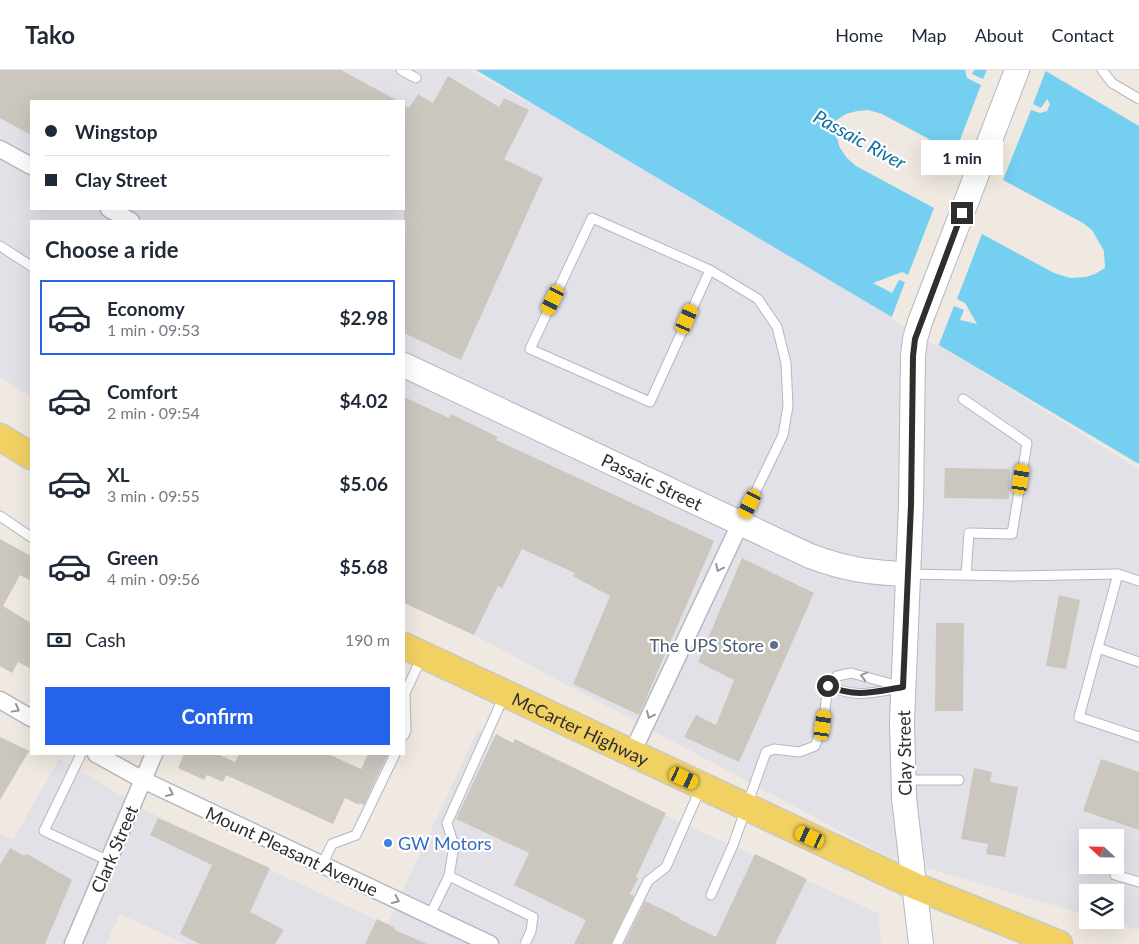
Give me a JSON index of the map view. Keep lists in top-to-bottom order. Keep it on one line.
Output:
{"streets":{"main road":["Passaic Street","McCarter Highway","Clay Street"],"street":["Clark Street","Mount Pleasant Avenue"]},"crossings":[["Passaic Street","Clay Street"],["McCarter Highway","Clay Street"],["Clark Street","Mount Pleasant Avenue"]],"one_way":["Mount Pleasant Avenue"],"water":["Passaic River"],"places":["The UPS Store","GW Motors"],"north":"left","page":{"header":"Tako","nav":["Home","Map","About","Contact"],"banner":["Wingstop","Clay Street"],"bubble":"1 min","heading":"Choose a ride","list":[{"name":"Economy","note":"1 min · 09:53","value":"$2.98"},{"name":"Comfort","note":"2 min · 09:54","value":"$4.02"},{"name":"XL","note":"3 min · 09:55","value":"$5.06"},{"name":"Green","note":"4 min · 09:56","value":"$5.68"}],"pay":["Cash","190 m"],"buttons":"Confirm"}}
